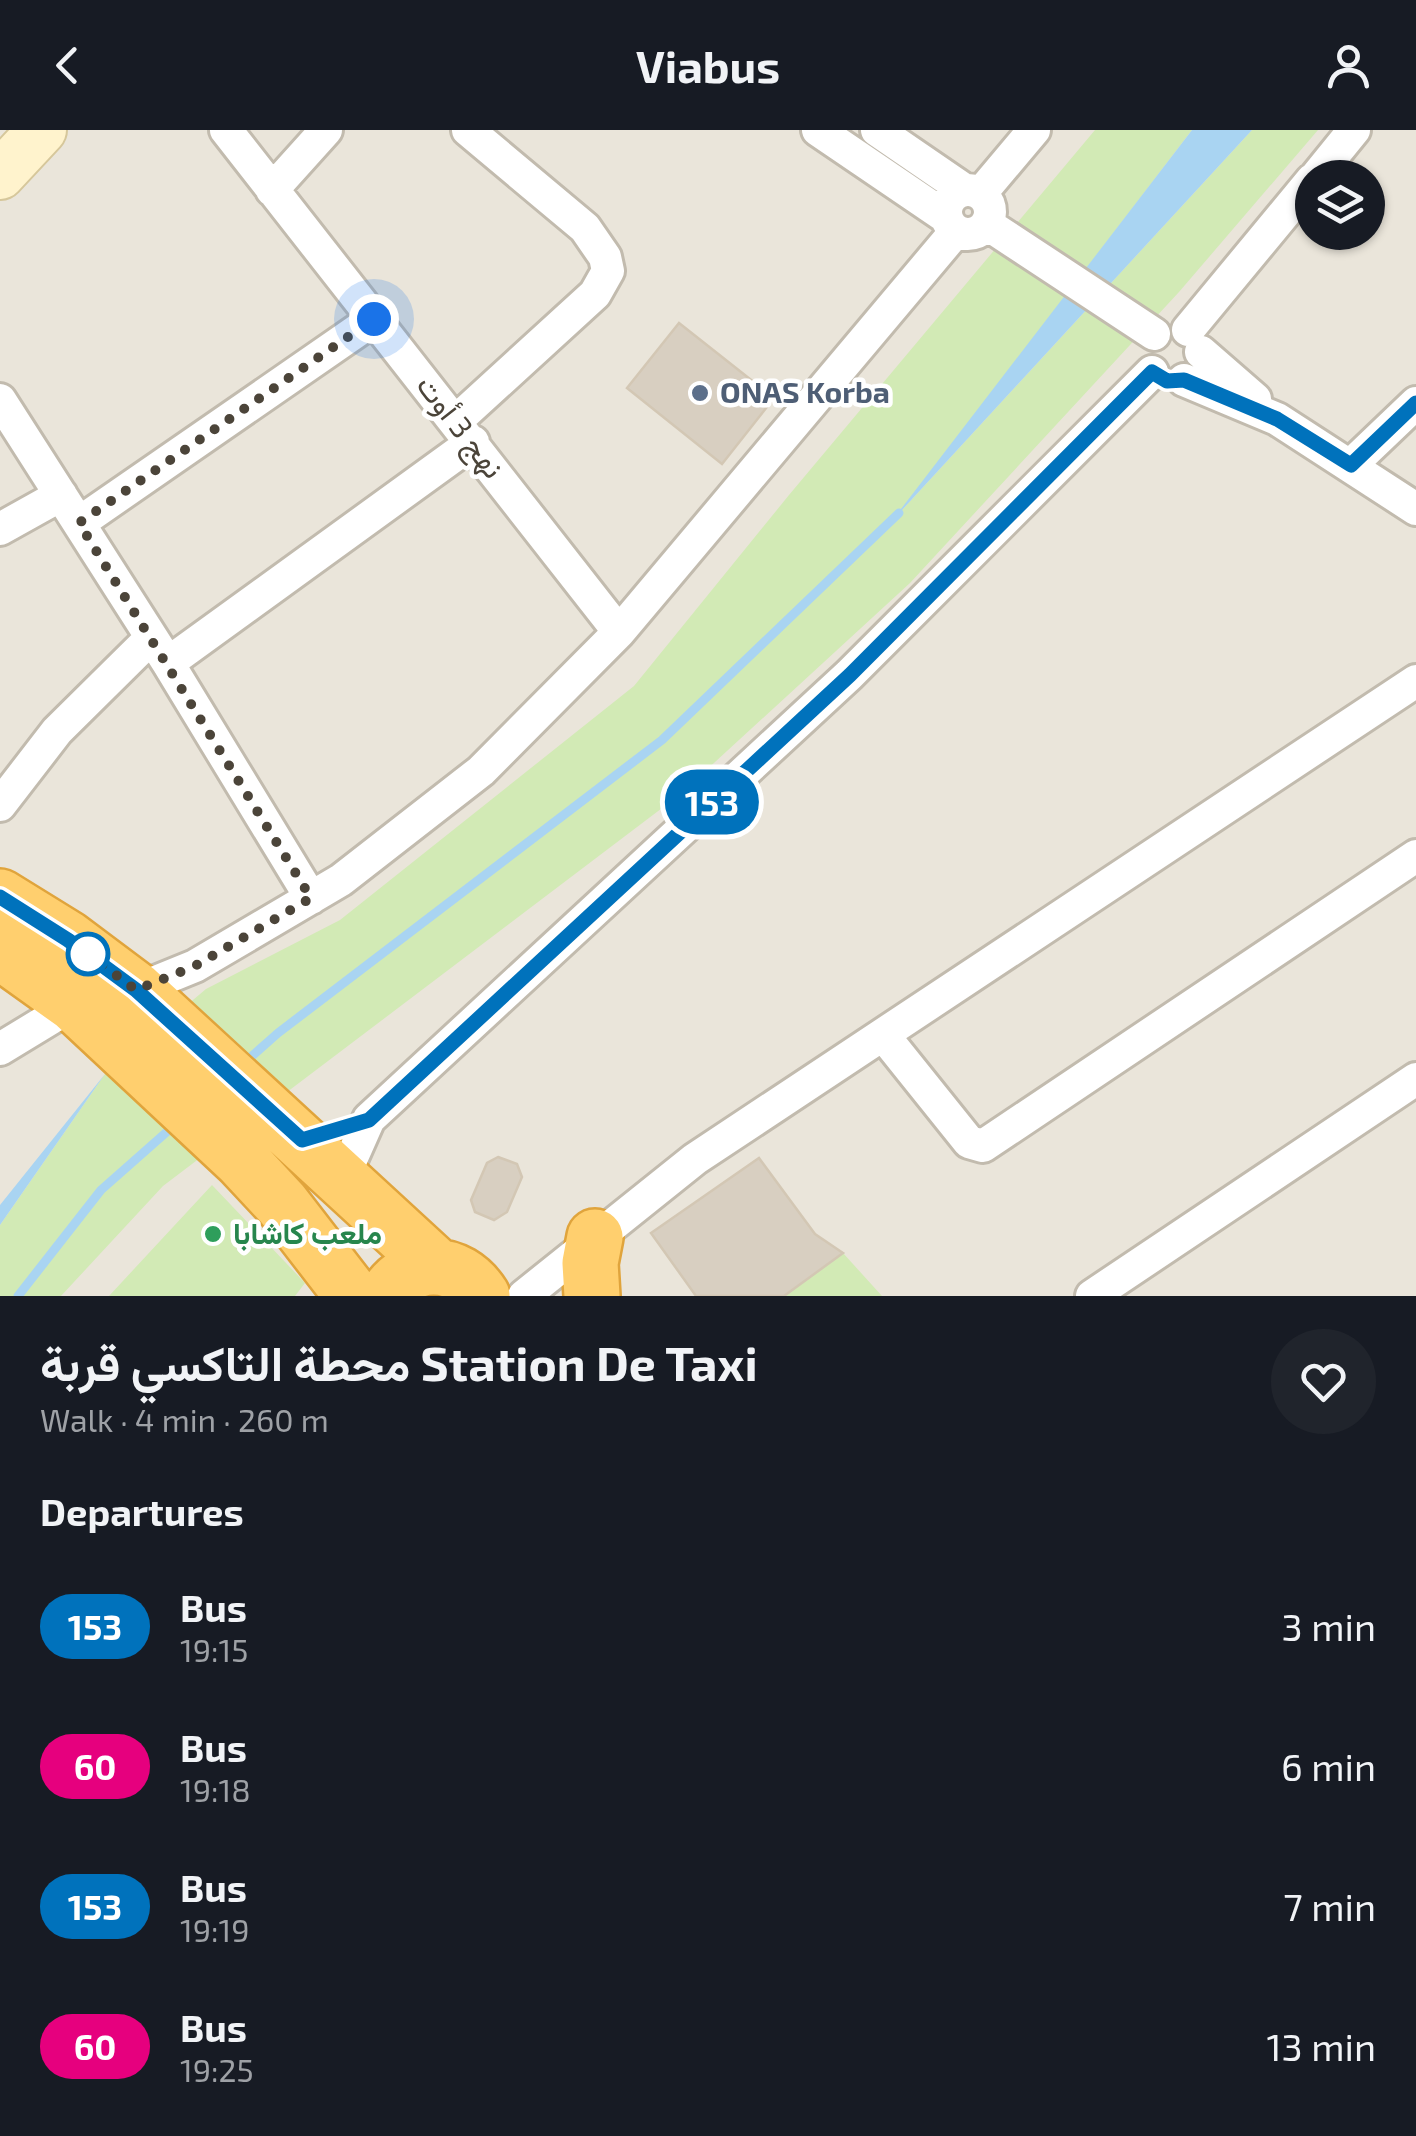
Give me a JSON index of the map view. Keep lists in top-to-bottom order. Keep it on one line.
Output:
{"streets":{"street":["نهج 3 أوت"]},"places":["ONAS Korba","ملعب كاشابا"],"lines":["bus line 153"],"page":{"header":"Viabus","on_map":"153","heading":[["محطة التاكسي قربة Station De Taxi","Walk · 4 min · 260 m"],"Departures"],"list":[{"mark":"153","name":"Bus","note":"19:15","value":"3 min"},{"mark":"60","name":"Bus","note":"19:18","value":"6 min"},{"mark":"153","name":"Bus","note":"19:19","value":"7 min"},{"mark":"60","name":"Bus","note":"19:25","value":"13 min"}]}}
